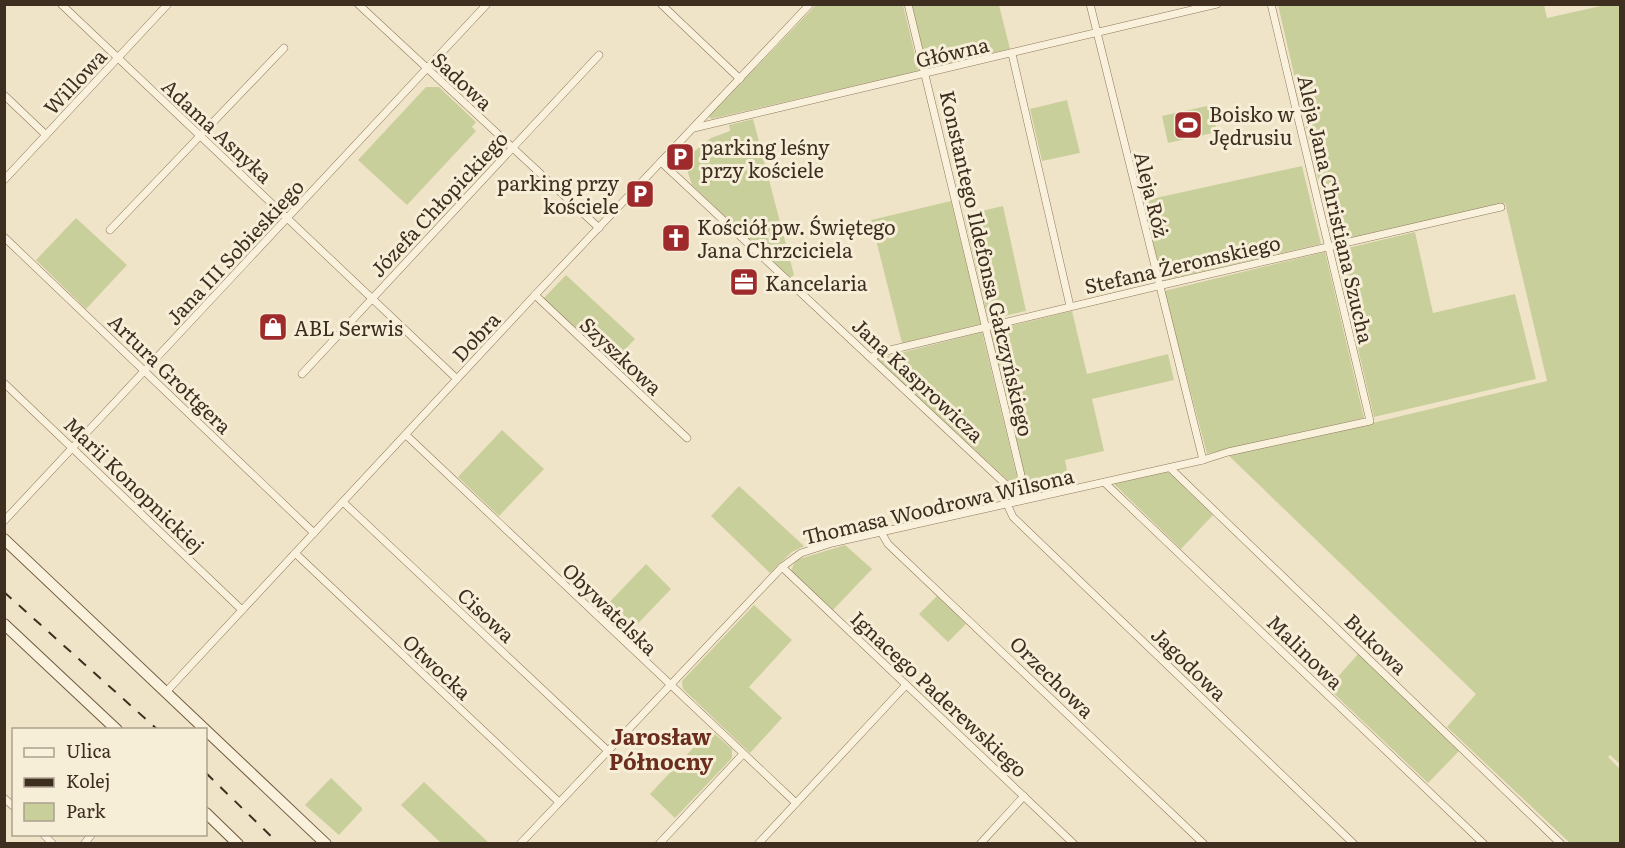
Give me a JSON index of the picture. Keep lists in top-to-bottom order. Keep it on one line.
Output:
{"streets":{"street":["Główna","Sadowa","Willowa","Adama Asnyka","Aleja Róż","Józefa Chłopickiego","Aleja Jana Christiana Szucha","Jana III Sobieskiego","Konstantego Ildefonsa Gałczyńskiego","Stefana Żeromskiego","Dobra","Szyszkowa","Artura Grottgera","Jana Kasprowicza","Marii Konopnickiej","Thomasa Woodrowa Wilsona","Obywatelska","Cisowa","Bukowa","Malinowa","Jagodowa","Otwocka","Orzechowa","Ignacego Paderewskiego"]},"crossings":[["Główna","Aleja Róż"],["Główna","Konstantego Ildefonsa Gałczyńskiego"],["Główna","Dobra"],["Sadowa","Józefa Chłopickiego"],["Sadowa","Jana III Sobieskiego"],["Sadowa","Dobra"],["Willowa","Adama Asnyka"],["Adama Asnyka","Józefa Chłopickiego"],["Adama Asnyka","Jana III Sobieskiego"],["Adama Asnyka","Dobra"],["Aleja Róż","Stefana Żeromskiego"],["Aleja Róż","Thomasa Woodrowa Wilsona"],["Aleja Jana Christiana Szucha","Stefana Żeromskiego"],["Aleja Jana Christiana Szucha","Thomasa Woodrowa Wilsona"],["Jana III Sobieskiego","Artura Grottgera"],["Jana III Sobieskiego","Marii Konopnickiej"],["Konstantego Ildefonsa Gałczyńskiego","Stefana Żeromskiego"],["Konstantego Ildefonsa Gałczyńskiego","Jana Kasprowicza"],["Stefana Żeromskiego","Jana Kasprowicza"],["Dobra","Szyszkowa"],["Dobra","Artura Grottgera"],["Dobra","Jana Kasprowicza"],["Dobra","Marii Konopnickiej"],["Dobra","Obywatelska"],["Dobra","Cisowa"],["Dobra","Otwocka"],["Thomasa Woodrowa Wilsona","Obywatelska"],["Thomasa Woodrowa Wilsona","Cisowa"],["Thomasa Woodrowa Wilsona","Bukowa"],["Thomasa Woodrowa Wilsona","Malinowa"],["Thomasa Woodrowa Wilsona","Jagodowa"],["Thomasa Woodrowa Wilsona","Otwocka"],["Thomasa Woodrowa Wilsona","Orzechowa"],["Thomasa Woodrowa Wilsona","Ignacego Paderewskiego"]],"districts":["Jarosław Północny"],"places":{"sports":["Boisko w Jędrusiu"],"parking":["parking leśny przy kościele","parking przy kościele"],"church":["Kościół pw. Świętego Jana Chrzciciela"],"office":["Kancelaria"],"shop":["ABL Serwis"]},"legend":["Ulica","Kolej","Park"]}
